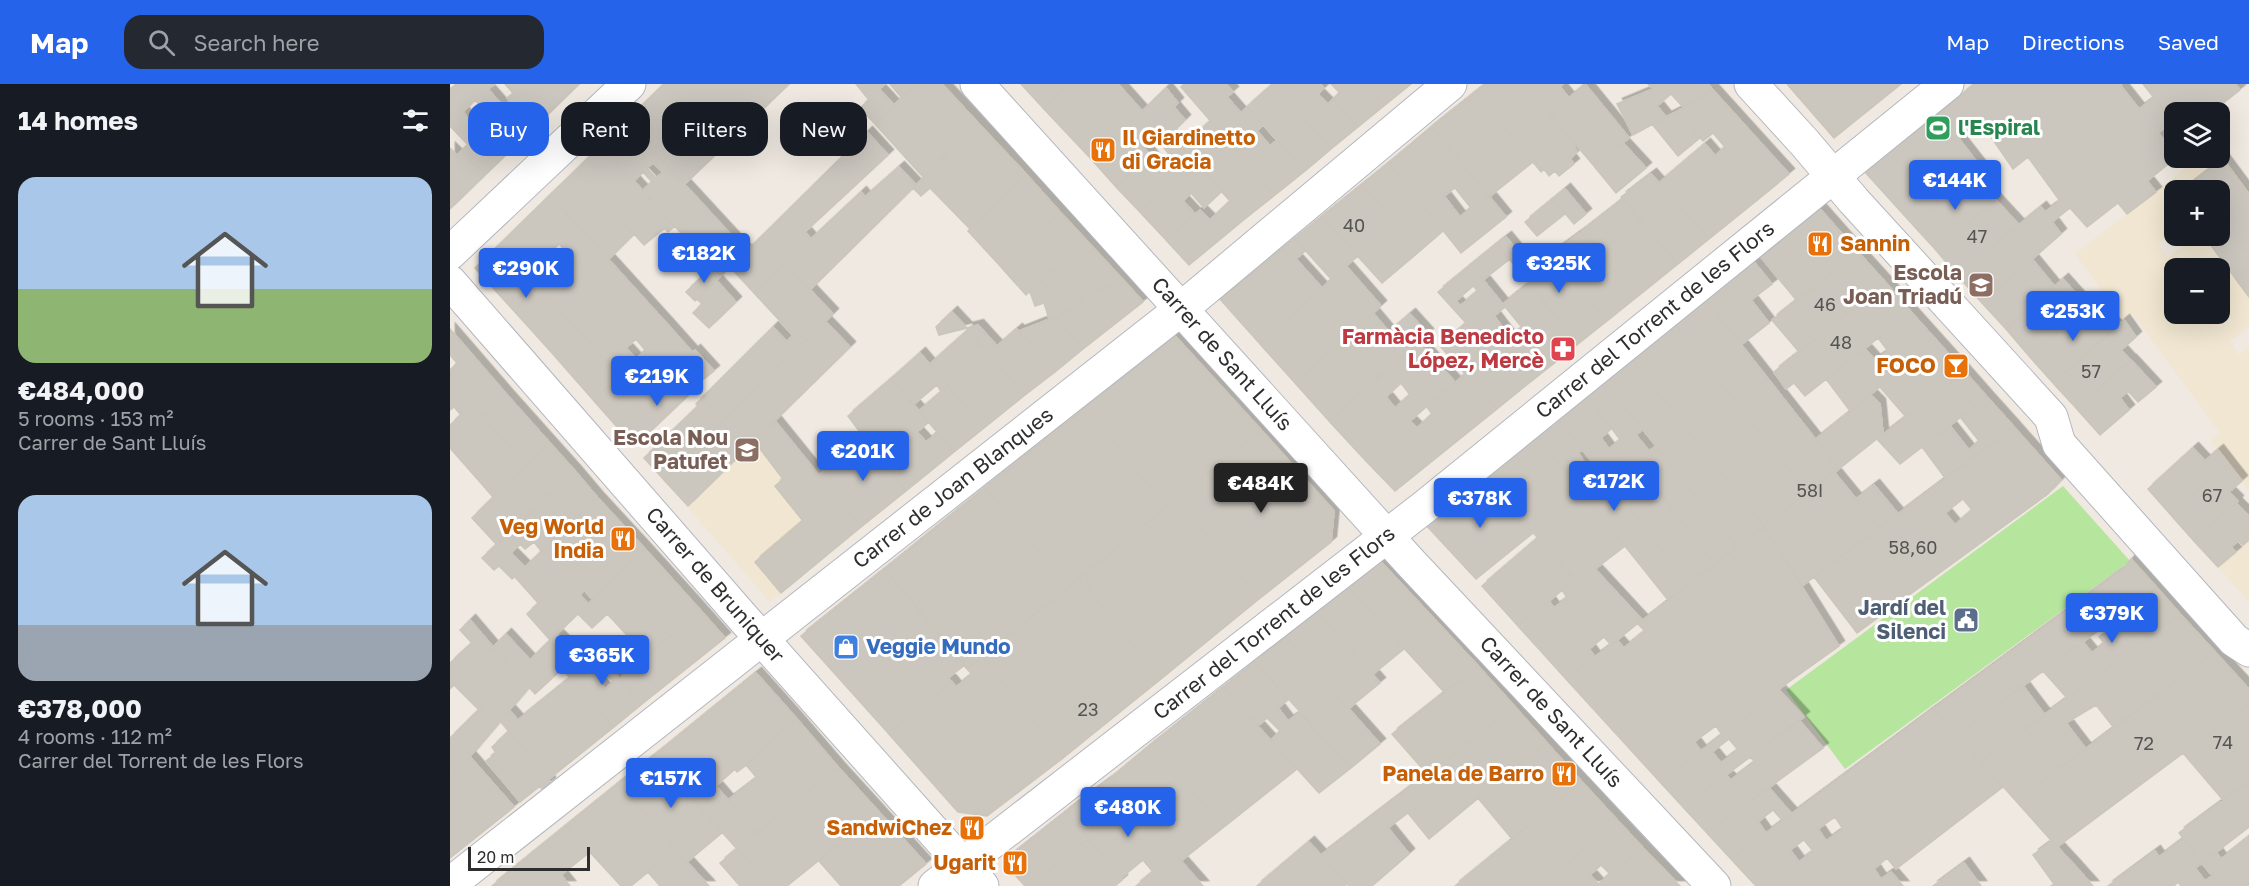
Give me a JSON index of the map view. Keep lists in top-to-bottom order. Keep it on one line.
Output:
{"streets":{"street":["Carrer del Torrent de les Flors","Carrer de Sant Lluís","Carrer de Joan Blanques","Carrer de Bruniquer"]},"crossings":[["Carrer del Torrent de les Flors","Carrer de Sant Lluís"],["Carrer del Torrent de les Flors","Carrer de Bruniquer"],["Carrer de Sant Lluís","Carrer de Joan Blanques"],["Carrer de Joan Blanques","Carrer de Bruniquer"]],"places":{"sports":["l'Espiral"],"restaurant":["Il Giardinetto di Gracia","Sannin","Veg World India","Panela de Barro","SandwiChez","Ugarit"],"school or university":["Escola Joan Triadú","Escola Nou Patufet"],"pharmacy":["Farmàcia Benedicto López, Mercè"],"bar":["FOCO"],"public building":["Jardí del Silenci"],"shop":["Veggie Mundo"]},"house_numbers":["40","47","46","48","57","58I","67","58,60","23","74","72"],"scale_bar":"20 m","page":{"header":"Map","search":"Search here","nav":["Map","Directions","Saved"],"heading":"14 homes","map_buttons":["+","−"],"chip":["Buy","Rent","Filters","New"],"list":[{"name":"€484,000","note":"5 rooms · 153 m² · Carrer de Sant Lluís"},{"name":"€378,000","note":"4 rooms · 112 m² · Carrer del Torrent de les Flors"}],"price":["€144K","€182K","€325K","€290K","€253K","€219K","€201K","€172K","€484K","€378K","€379K","€365K","€157K","€480K"],"scale":"20 m"}}
